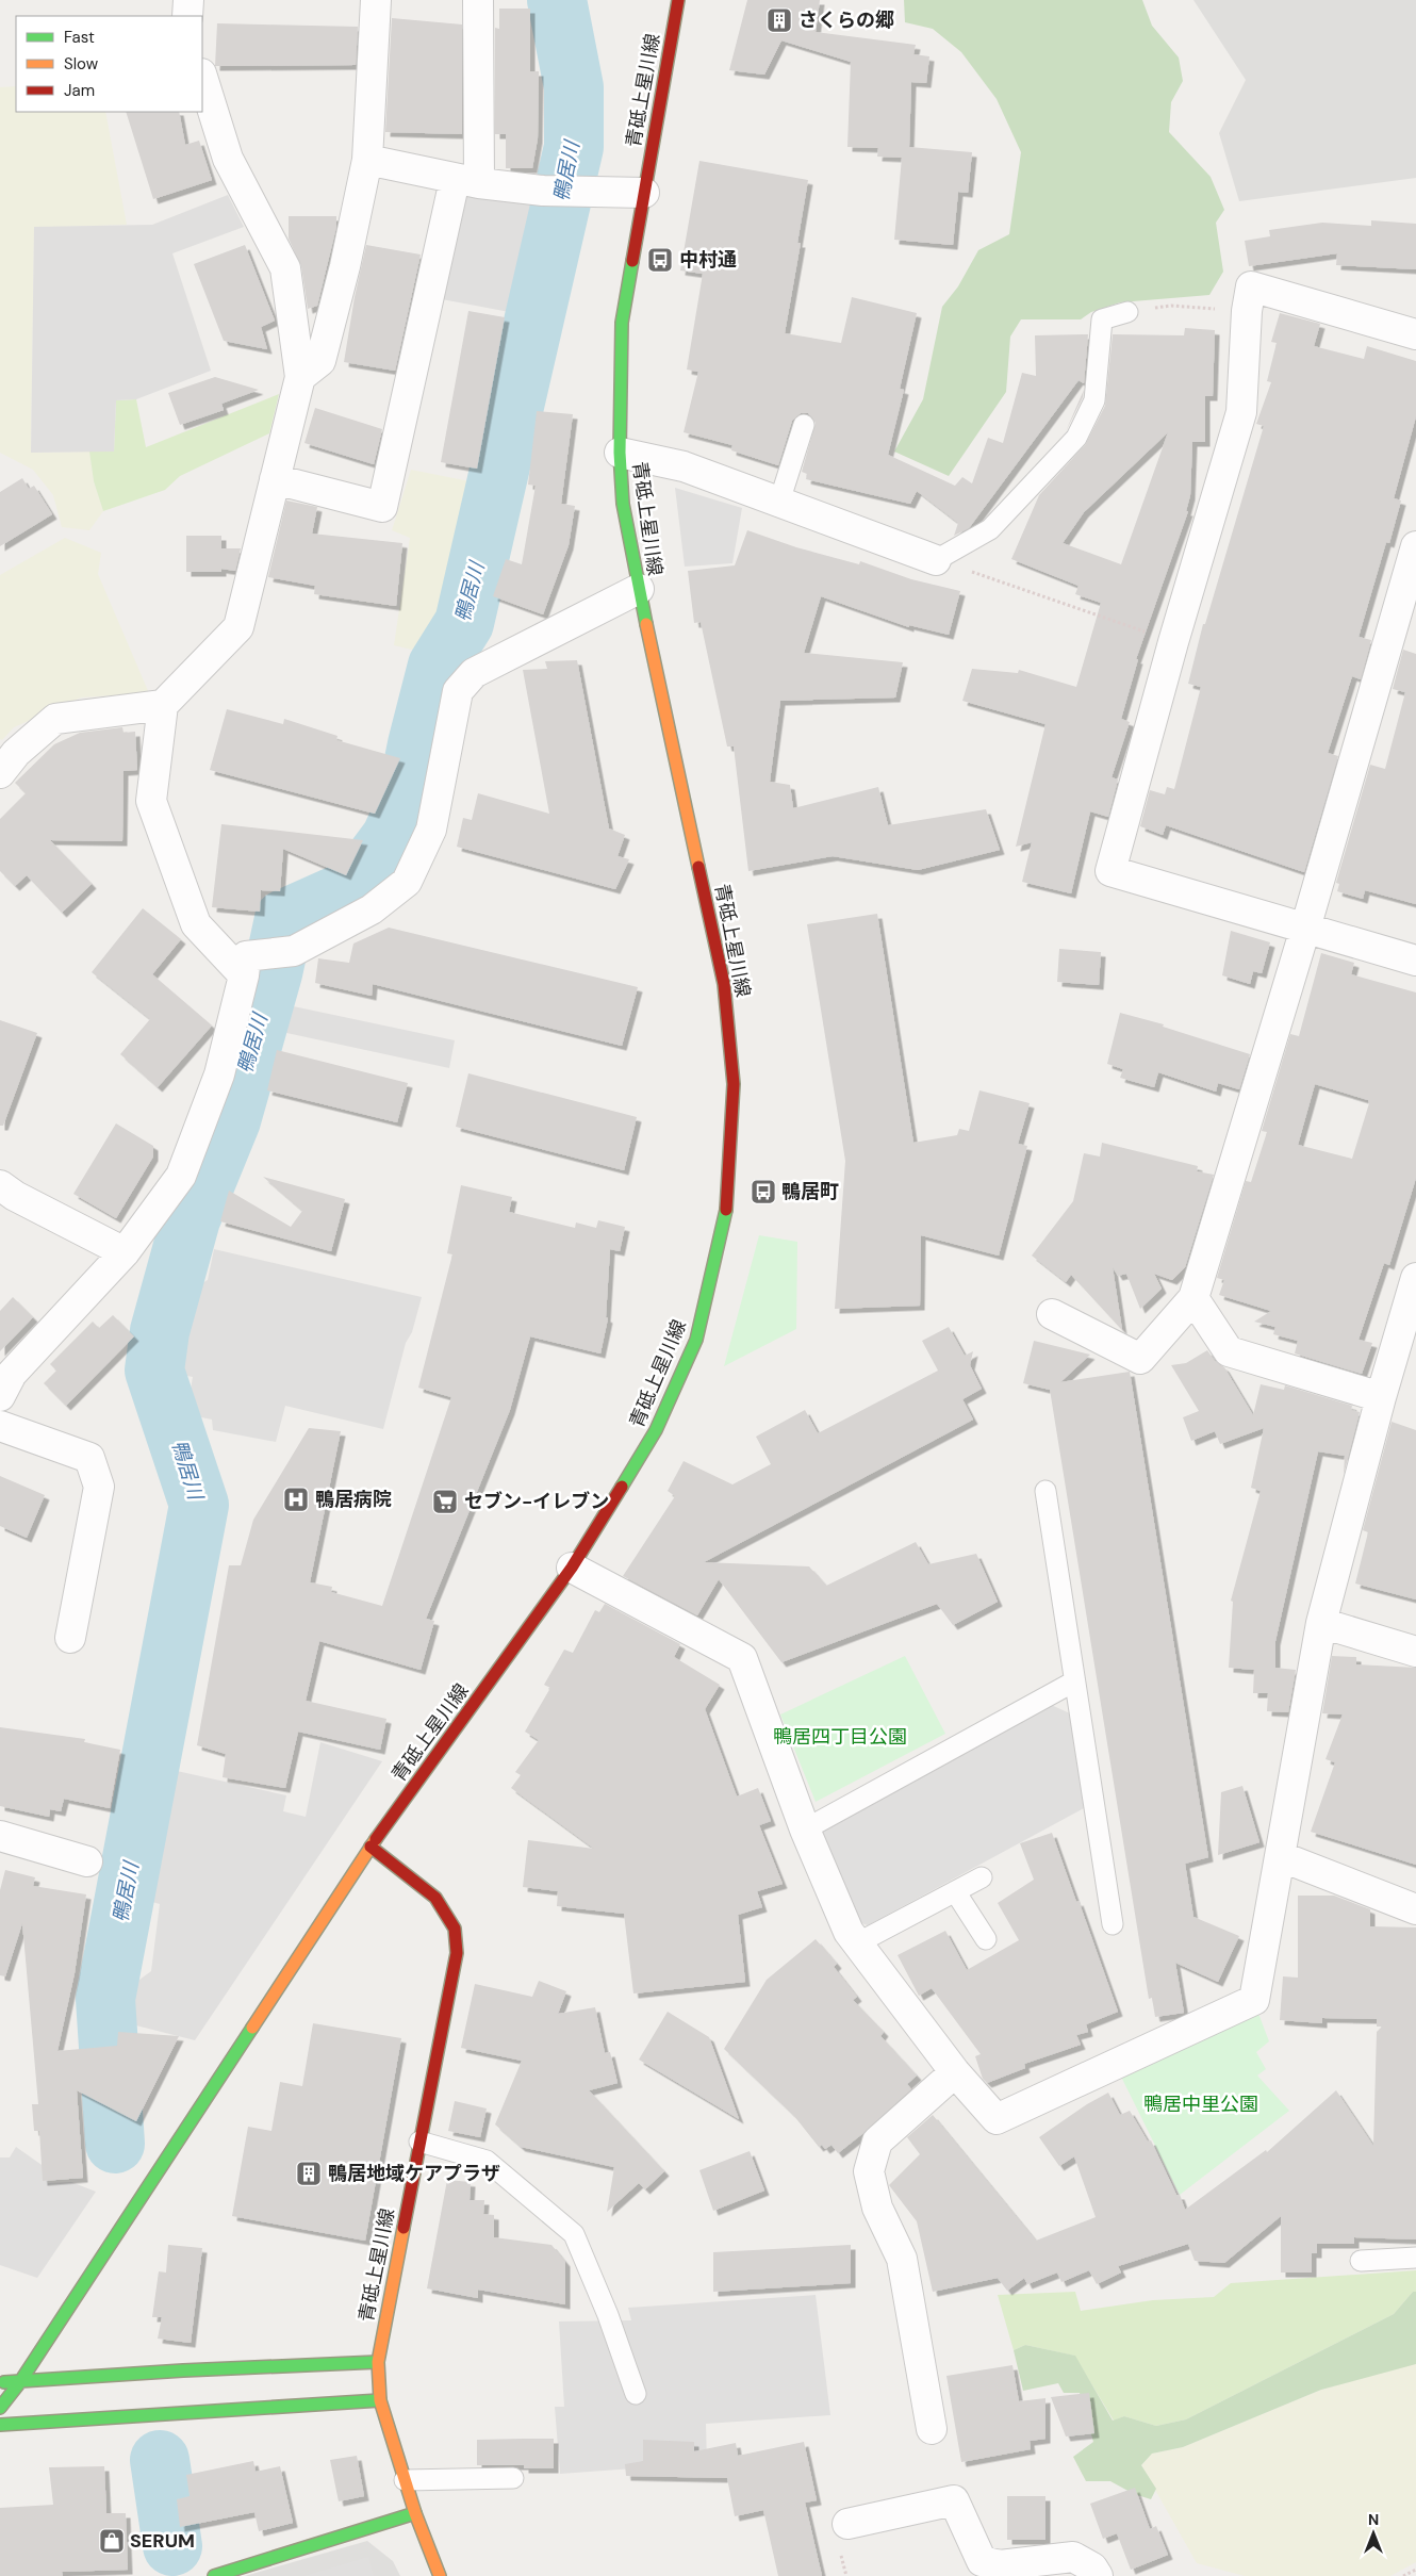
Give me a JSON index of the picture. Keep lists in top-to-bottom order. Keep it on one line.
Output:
{"streets":{"main road":["青砥上星川線"]},"water":["鴨居川"],"parks":["鴨居四丁目公園","鴨居中里公園"],"places":{"building":["さくらの郷","鴨居地域ケアプラザ"],"bus stop":["中村通","鴨居町"],"hospital":["鴨居病院"],"supermarket":["セブン-イレブン"],"shop":["SERUM"]},"legend":["Fast","Slow","Jam"],"north":"top"}
